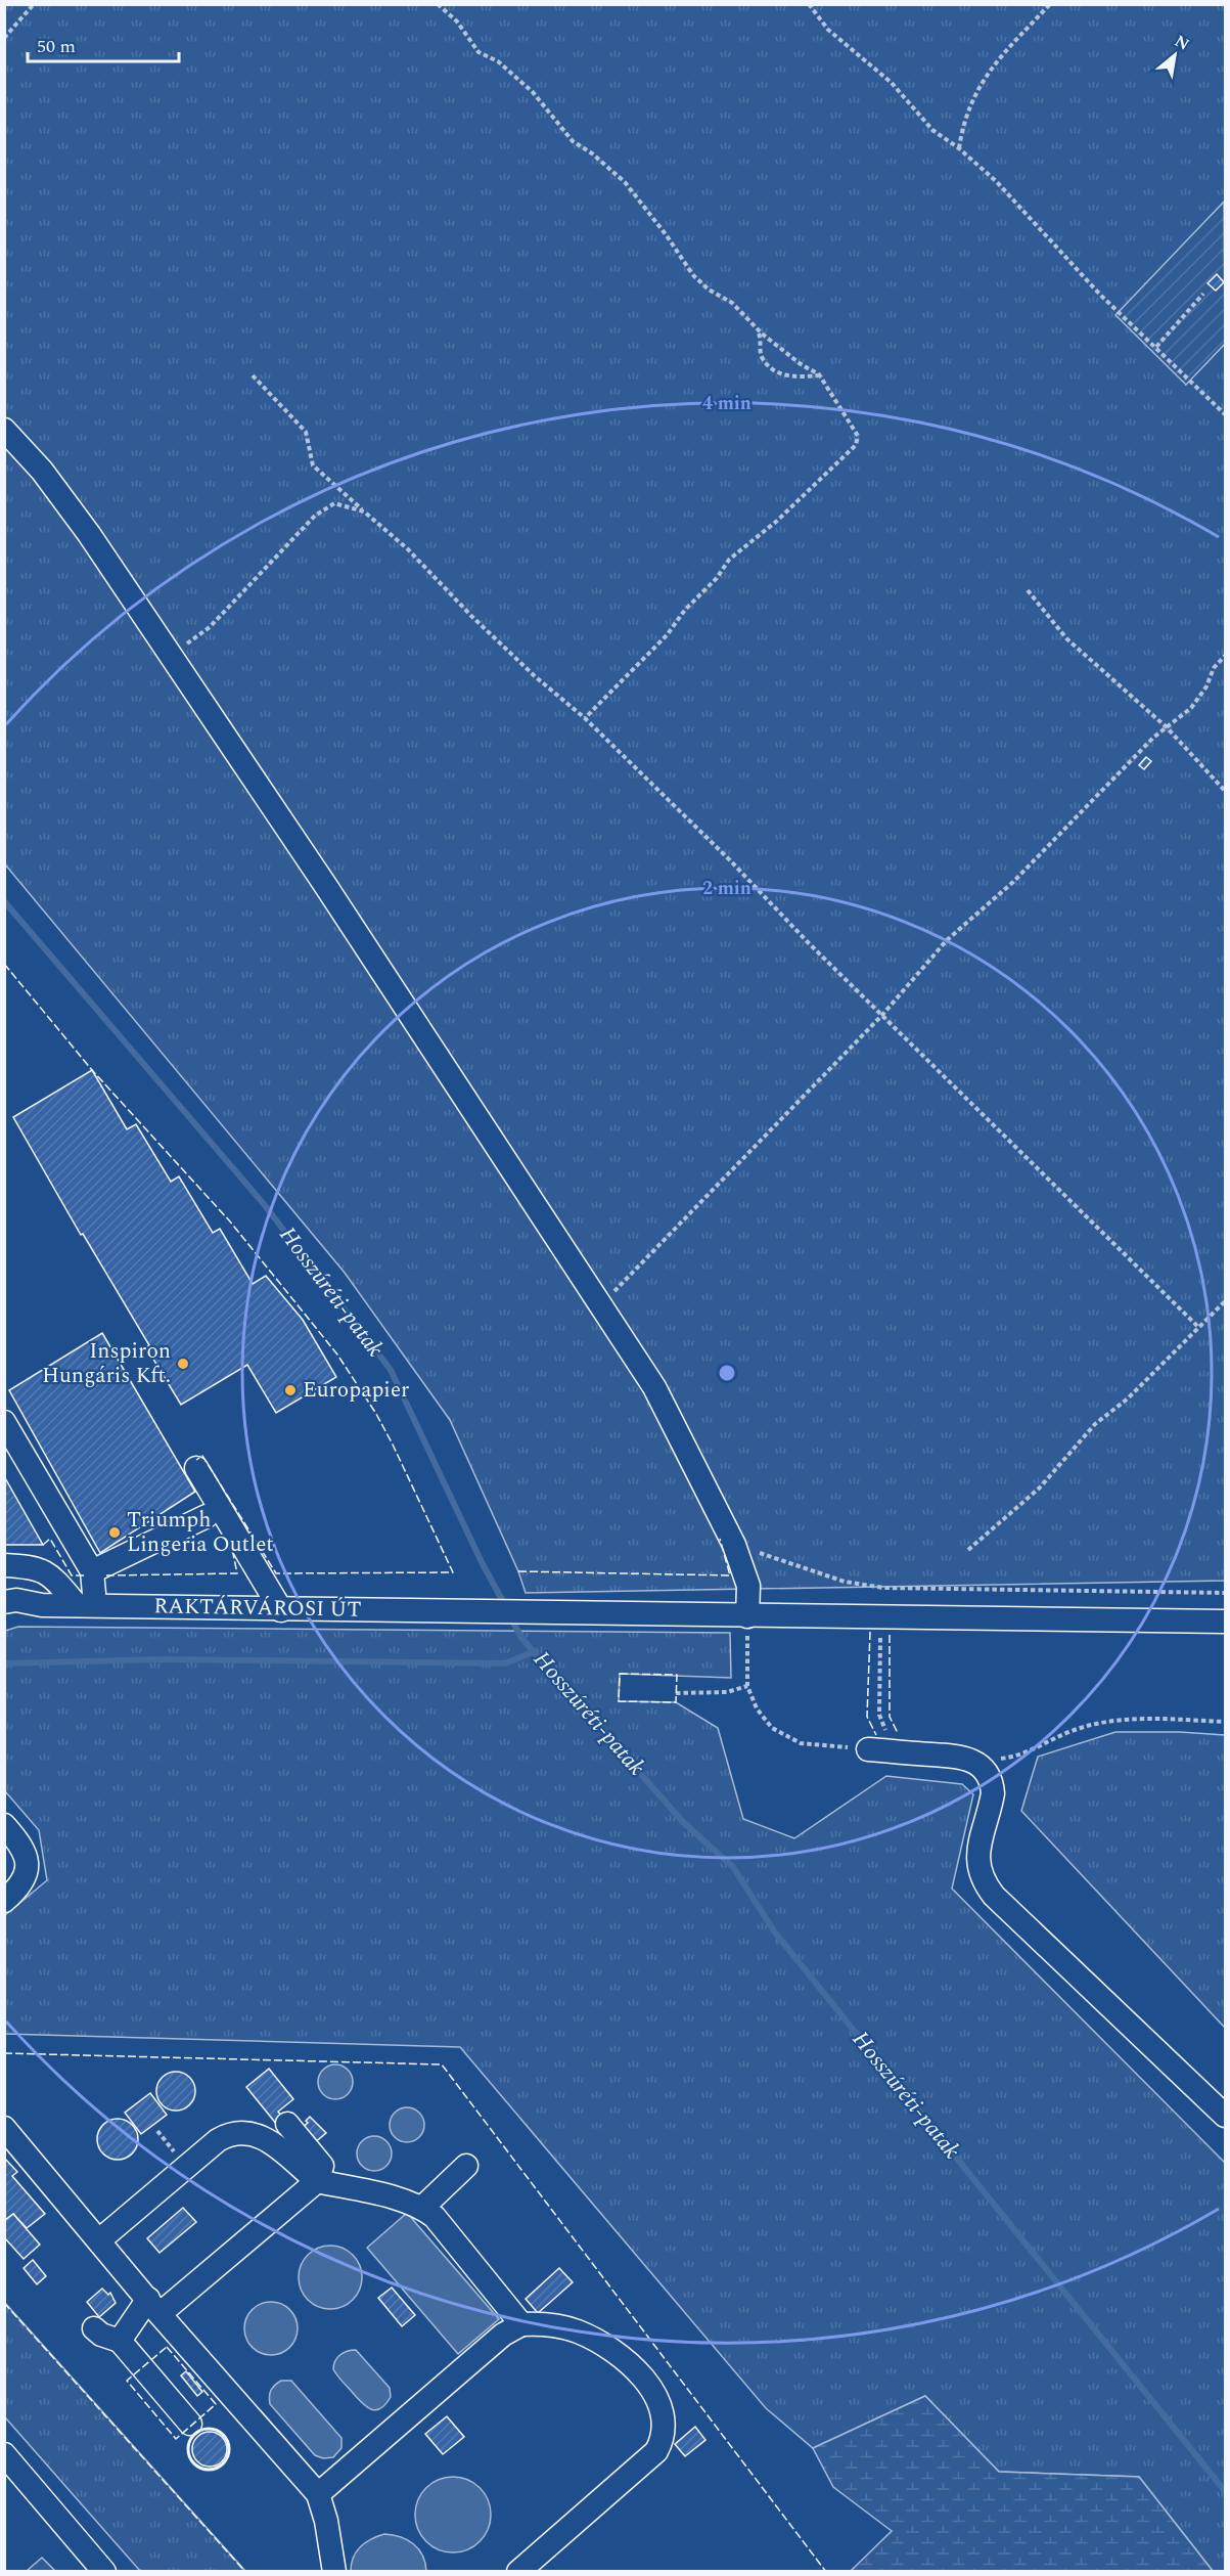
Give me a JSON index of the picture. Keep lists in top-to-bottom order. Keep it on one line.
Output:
{"streets":{"street":["RAKTÁRVÁROSI ÚT"]},"water":["Hosszúréti-patak"],"places":["Inspiron Hungáris Kft.","Europapier","Triumph Lingeria Outlet"],"scale_bar":"50 m","north":"top right","rings":["4 min","2 min"]}
